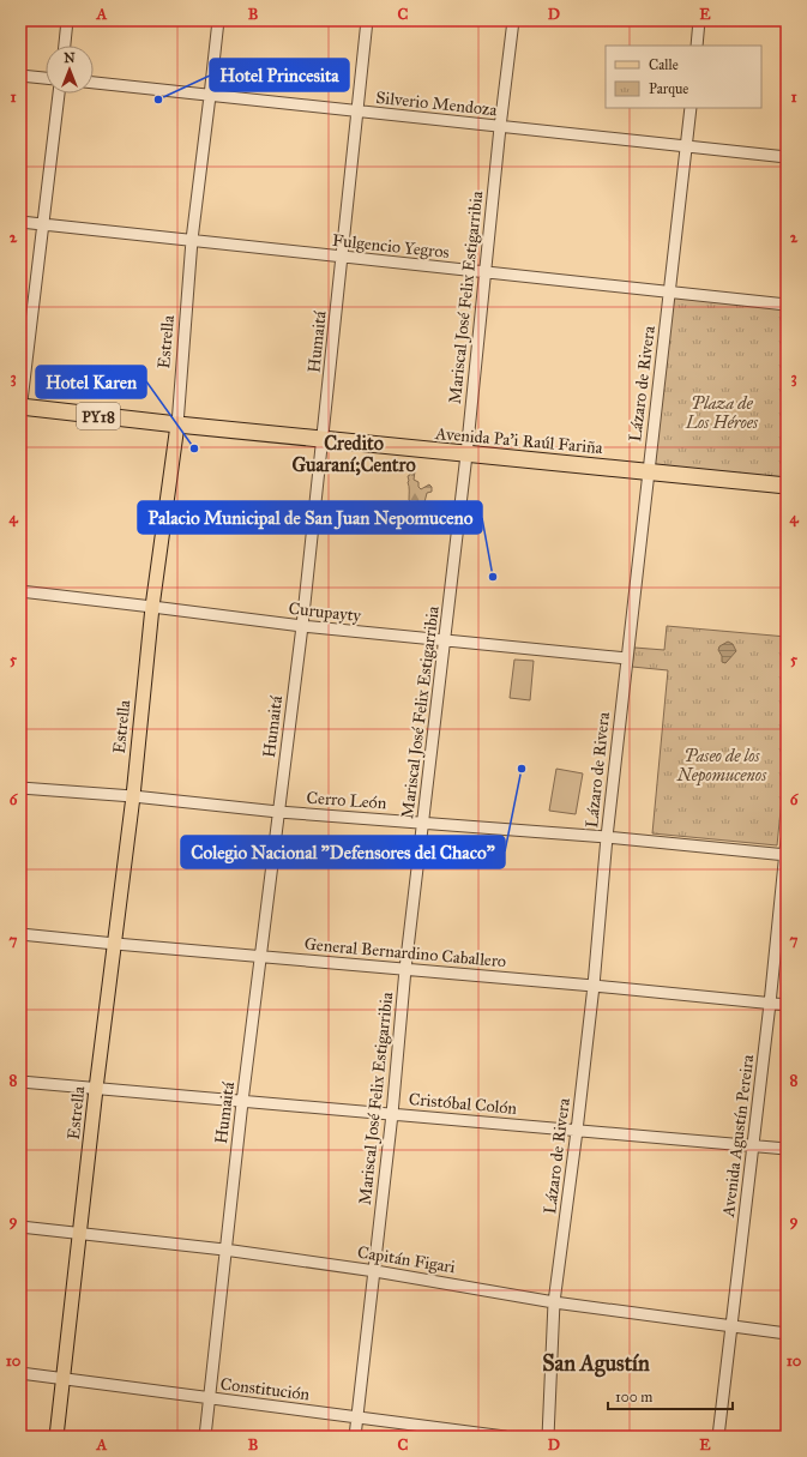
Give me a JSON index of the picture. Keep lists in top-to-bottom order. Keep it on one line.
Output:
{"streets":{"highway":["PY18","Avenida Pa'i Raúl Fariña"],"main road":["Estrella"],"street":["Silverio Mendoza","Fulgencio Yegros","Mariscal José Felix Estigarribia","Humaitá","Lázaro de Rivera","Curupayty","Cerro León","General Bernardino Caballero","Cristóbal Colón","Avenida Agustín Pereira","Capitán Figari","Constitución"]},"crossings":[["Silverio Mendoza","Mariscal José Felix Estigarribia"],["Silverio Mendoza","Estrella"],["Silverio Mendoza","Humaitá"],["Silverio Mendoza","Lázaro de Rivera"],["Fulgencio Yegros","Mariscal José Felix Estigarribia"],["Fulgencio Yegros","Estrella"],["Fulgencio Yegros","Humaitá"],["Fulgencio Yegros","Lázaro de Rivera"],["Mariscal José Felix Estigarribia","Avenida Pa'i Raúl Fariña"],["Mariscal José Felix Estigarribia","Curupayty"],["Mariscal José Felix Estigarribia","Cerro León"],["Mariscal José Felix Estigarribia","General Bernardino Caballero"],["Mariscal José Felix Estigarribia","Cristóbal Colón"],["Mariscal José Felix Estigarribia","Capitán Figari"],["Mariscal José Felix Estigarribia","Constitución"],["Estrella","Avenida Pa'i Raúl Fariña"],["Estrella","Curupayty"],["Estrella","Cerro León"],["Estrella","General Bernardino Caballero"],["Estrella","Cristóbal Colón"],["Estrella","Capitán Figari"],["Estrella","Constitución"],["Humaitá","Avenida Pa'i Raúl Fariña"],["Humaitá","Curupayty"],["Humaitá","Cerro León"],["Humaitá","General Bernardino Caballero"],["Humaitá","Cristóbal Colón"],["Humaitá","Capitán Figari"],["Humaitá","Constitución"],["Lázaro de Rivera","Avenida Pa'i Raúl Fariña"],["Lázaro de Rivera","Curupayty"],["Lázaro de Rivera","Cerro León"],["Lázaro de Rivera","General Bernardino Caballero"],["Lázaro de Rivera","Cristóbal Colón"],["Lázaro de Rivera","Capitán Figari"],["Cerro León","Avenida Agustín Pereira"],["General Bernardino Caballero","Avenida Agustín Pereira"],["Cristóbal Colón","Avenida Agustín Pereira"],["Avenida Agustín Pereira","Capitán Figari"]],"districts":["Credito Guaraní;Centro","San Agustín"],"parks":["Plaza de Los Héroes","Paseo de los Nepomucenos"],"places":["Hotel Princesita","Hotel Karen","Palacio Municipal de San Juan Nepomuceno","Colegio Nacional \"Defensores del Chaco\""],"legend":["Calle","Parque"],"scale_bar":"100 m","north":"top","grid":{"columns":["A","B","C","D","E"],"rows":["1","2","3","4","5","6","7","8","9","10"]}}
